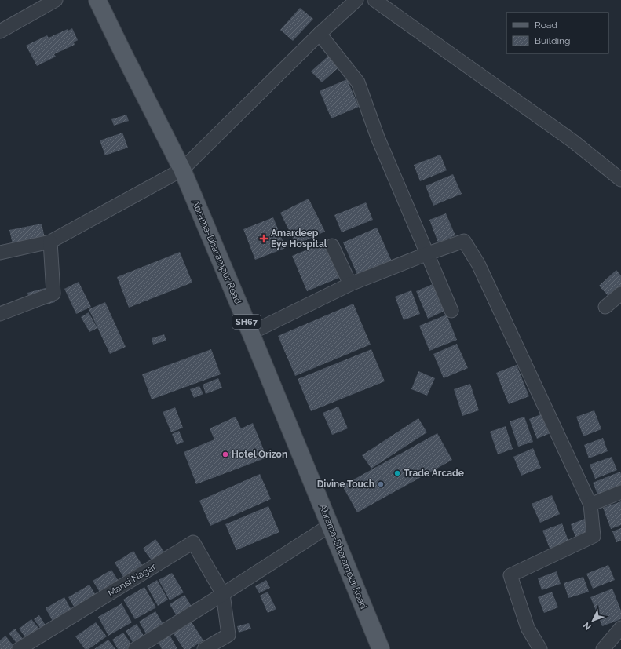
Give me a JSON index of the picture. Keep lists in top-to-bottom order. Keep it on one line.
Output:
{"streets":{"main road":["Abrama-Dharampur Road","SH67"],"street":["Mansi Nagar"]},"places":{"health":["Amardeep Eye Hospital"],"other":["Hotel Orizon","Trade Arcade","Divine Touch"]},"legend":["Road","Building"],"north":"bottom left"}
